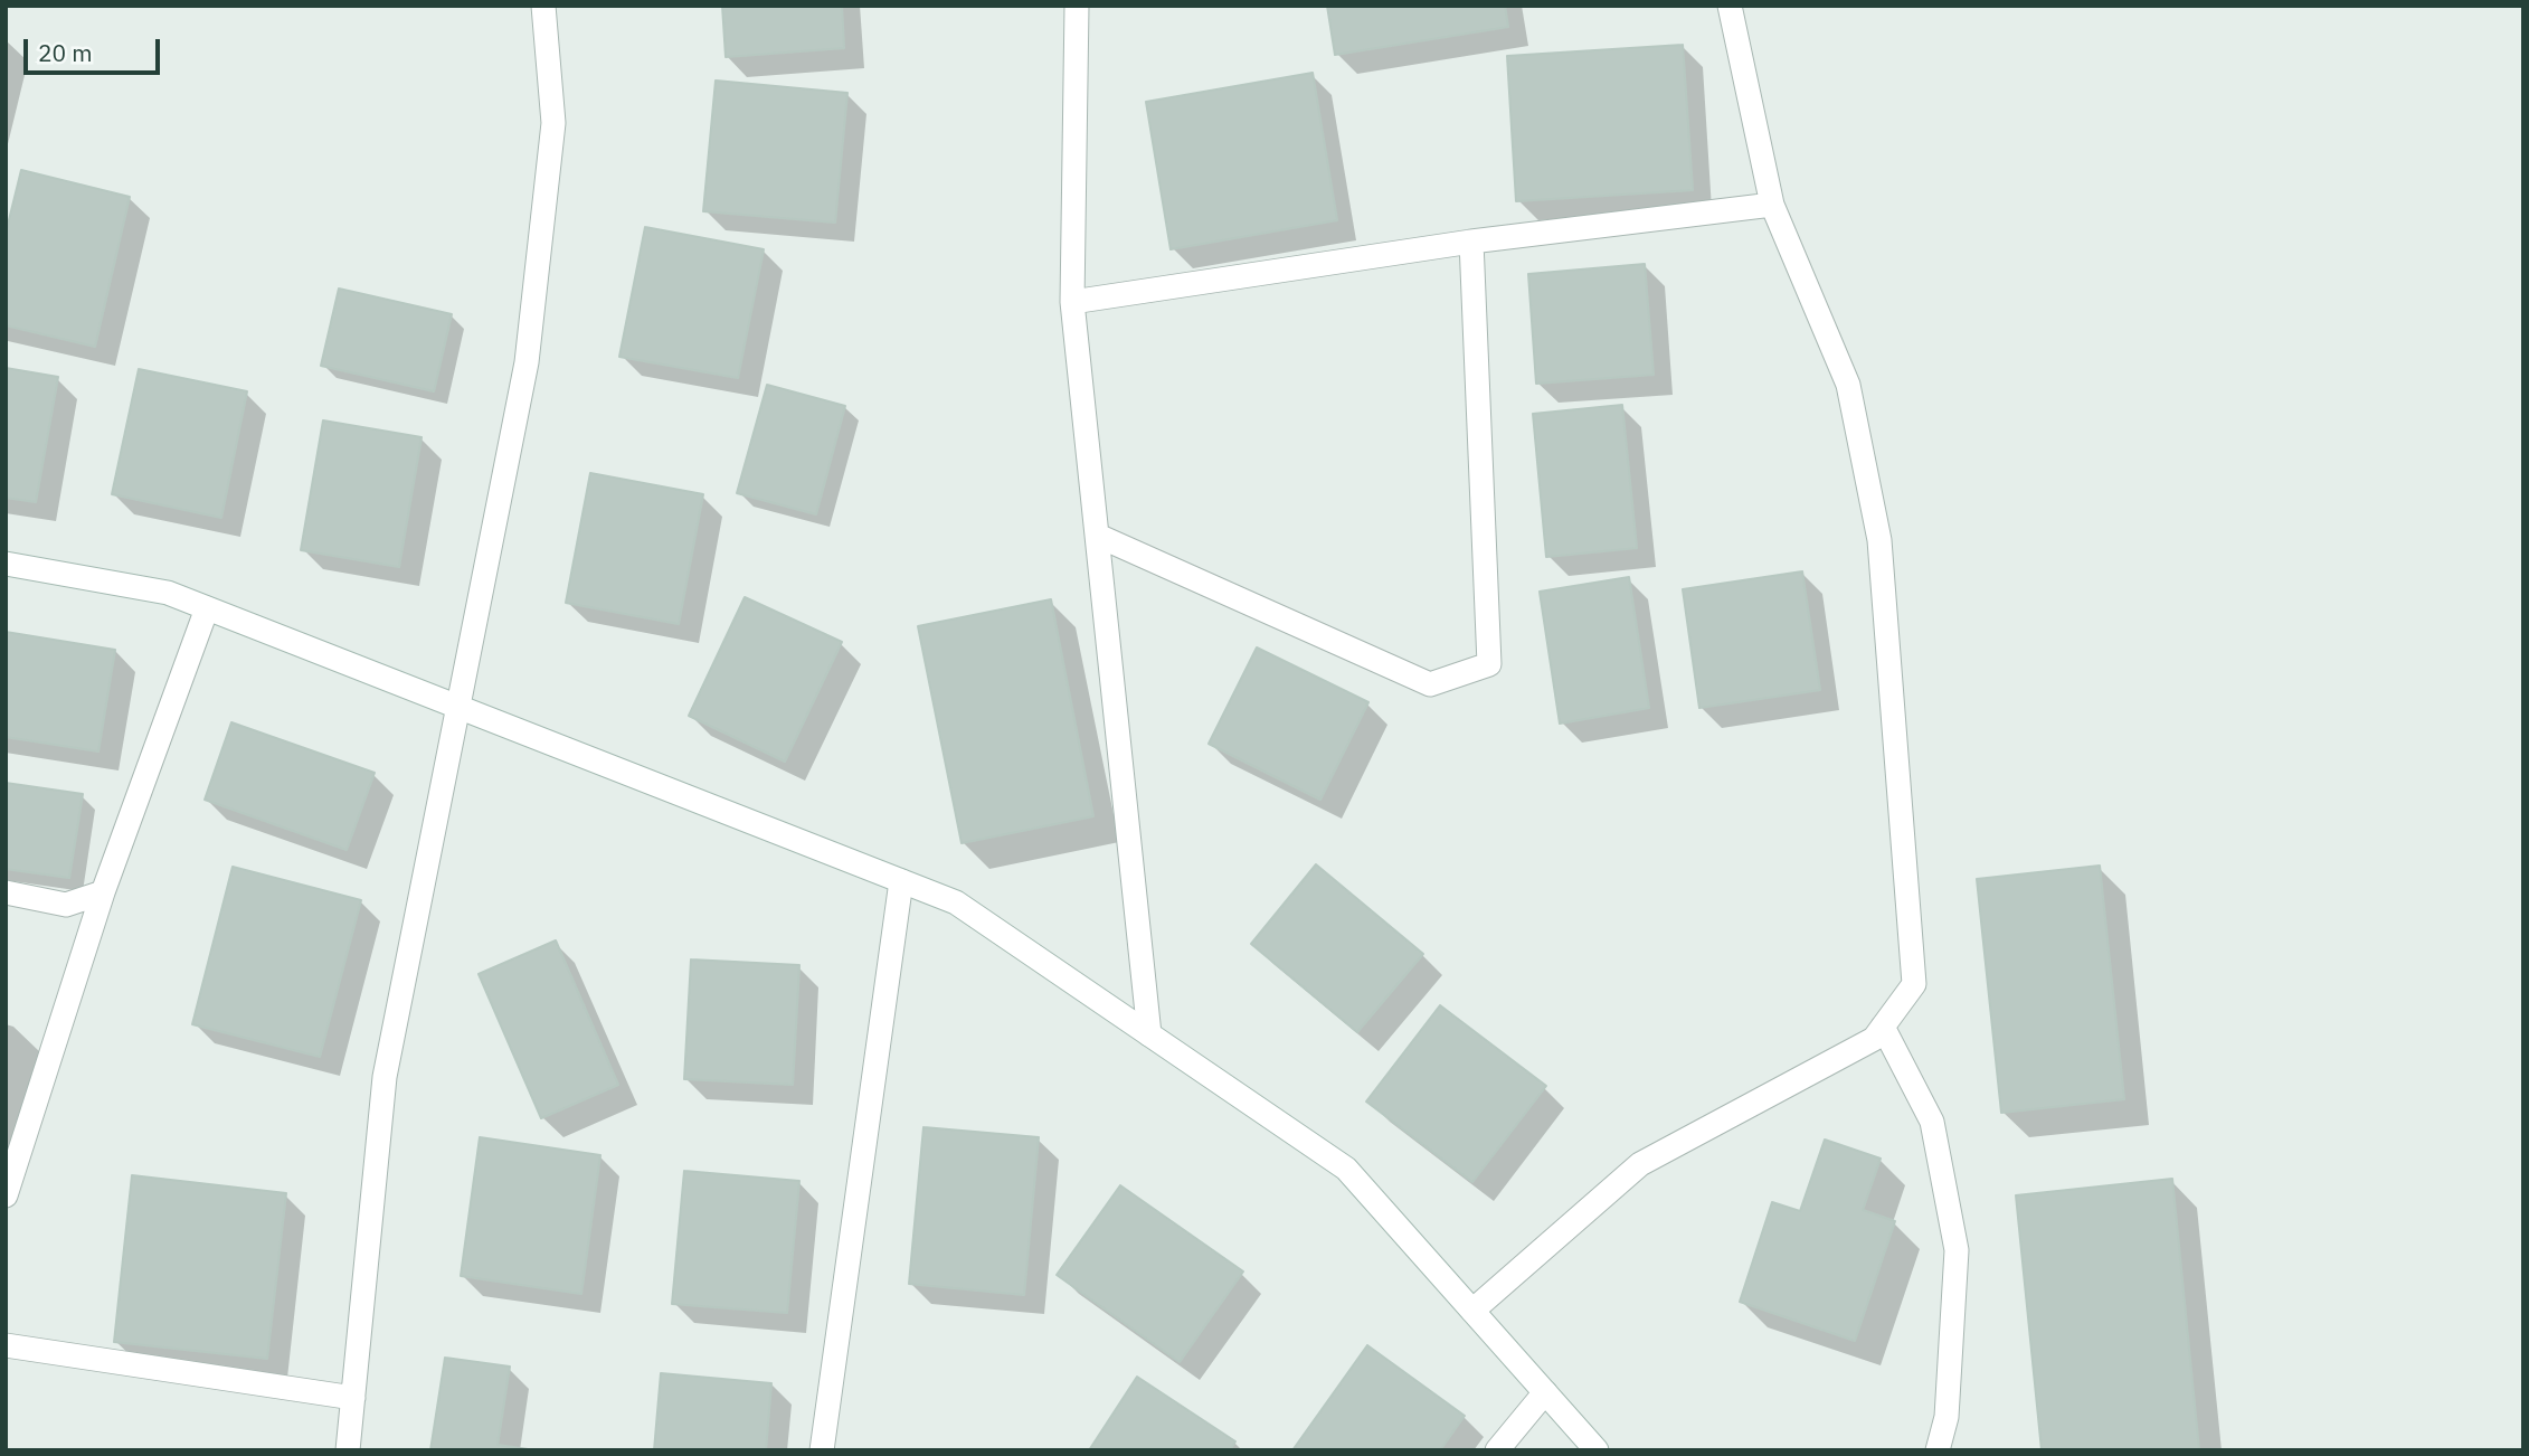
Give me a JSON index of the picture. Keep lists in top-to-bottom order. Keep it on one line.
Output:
{"scale_bar":"20 m"}
